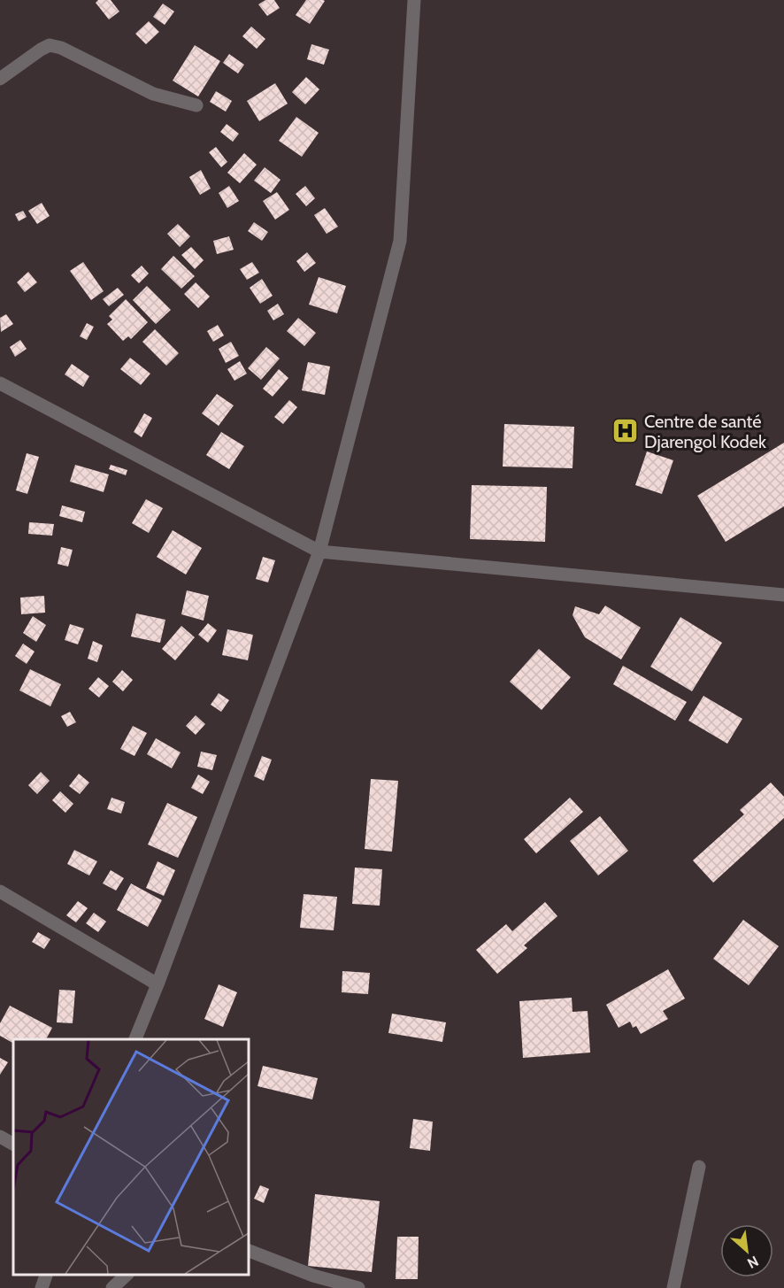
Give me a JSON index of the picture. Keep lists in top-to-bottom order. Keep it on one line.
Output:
{"places":{"hospital":["Centre de santé Djarengol Kodek"]},"north":"bottom right"}
